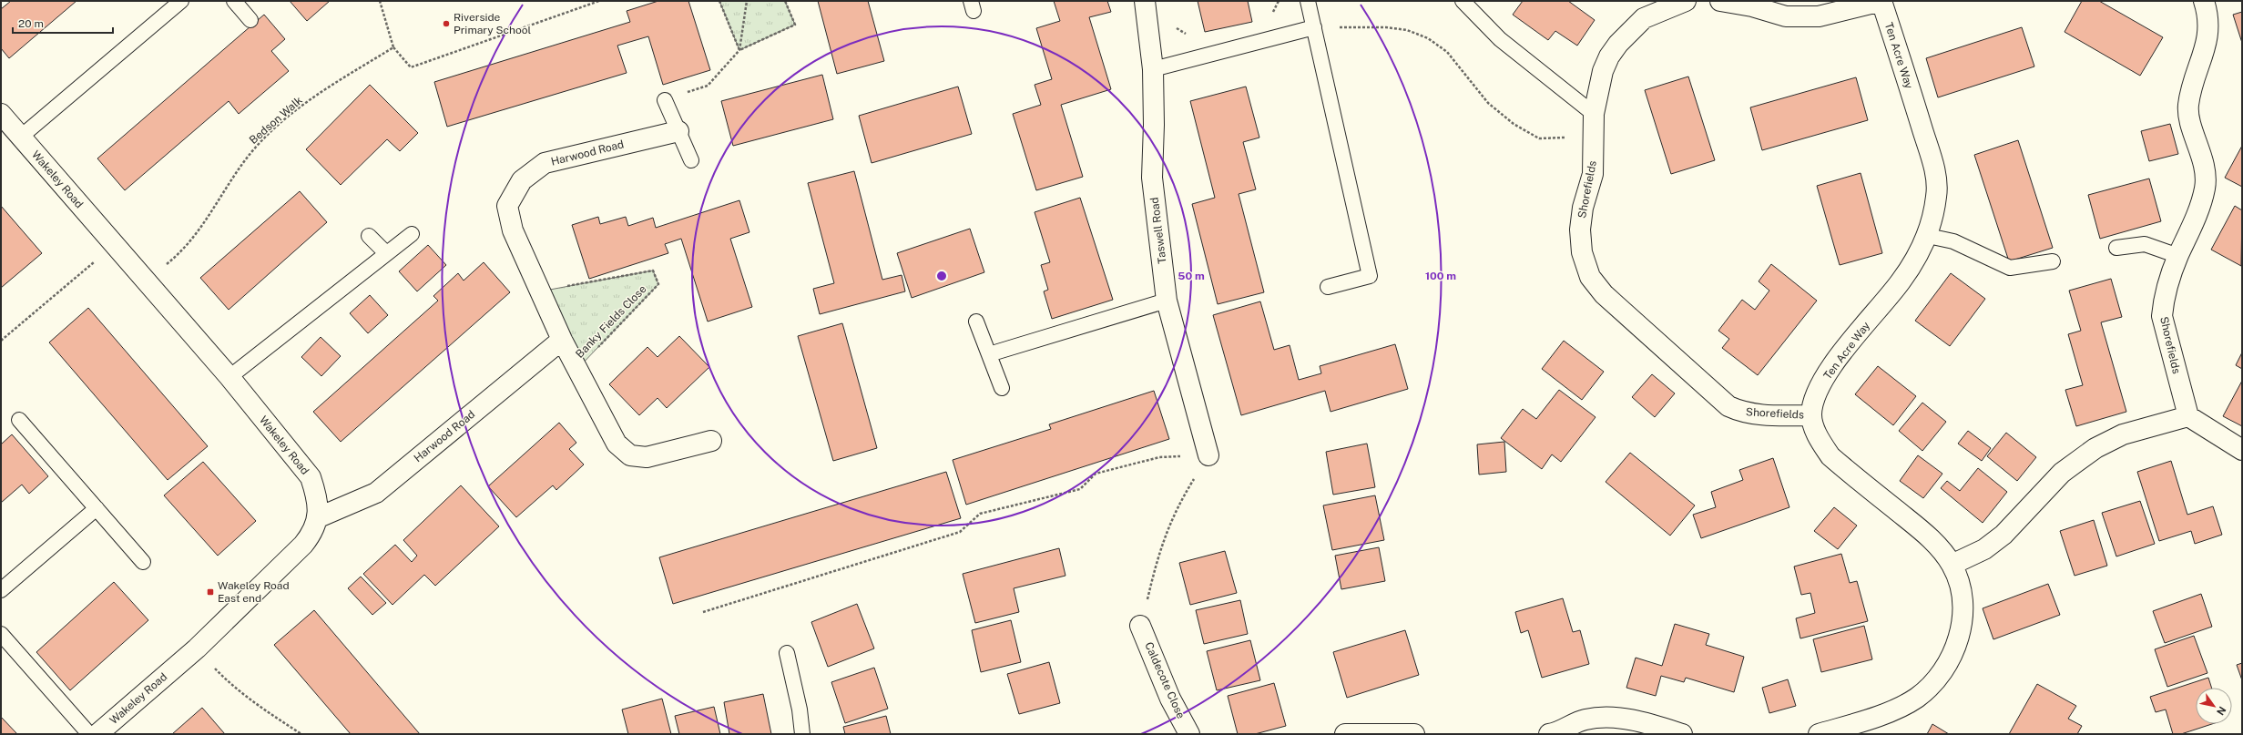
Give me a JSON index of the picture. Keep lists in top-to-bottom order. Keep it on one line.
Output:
{"streets":{"street":["Ten Acre Way","Harwood Road","Wakeley Road","Shorefields","Taswell Road","Caldecote Close"],"path":["Bedson Walk","Banky Fields Close"]},"crossings":[["Ten Acre Way","Shorefields"],["Bedson Walk","Wakeley Road"],["Harwood Road","Wakeley Road"],["Harwood Road","Banky Fields Close"]],"places":{"other":["Riverside Primary School"],"transit":["Wakeley Road East end"]},"scale_bar":"20 m","north":"bottom right","rings":["50 m","100 m"]}
